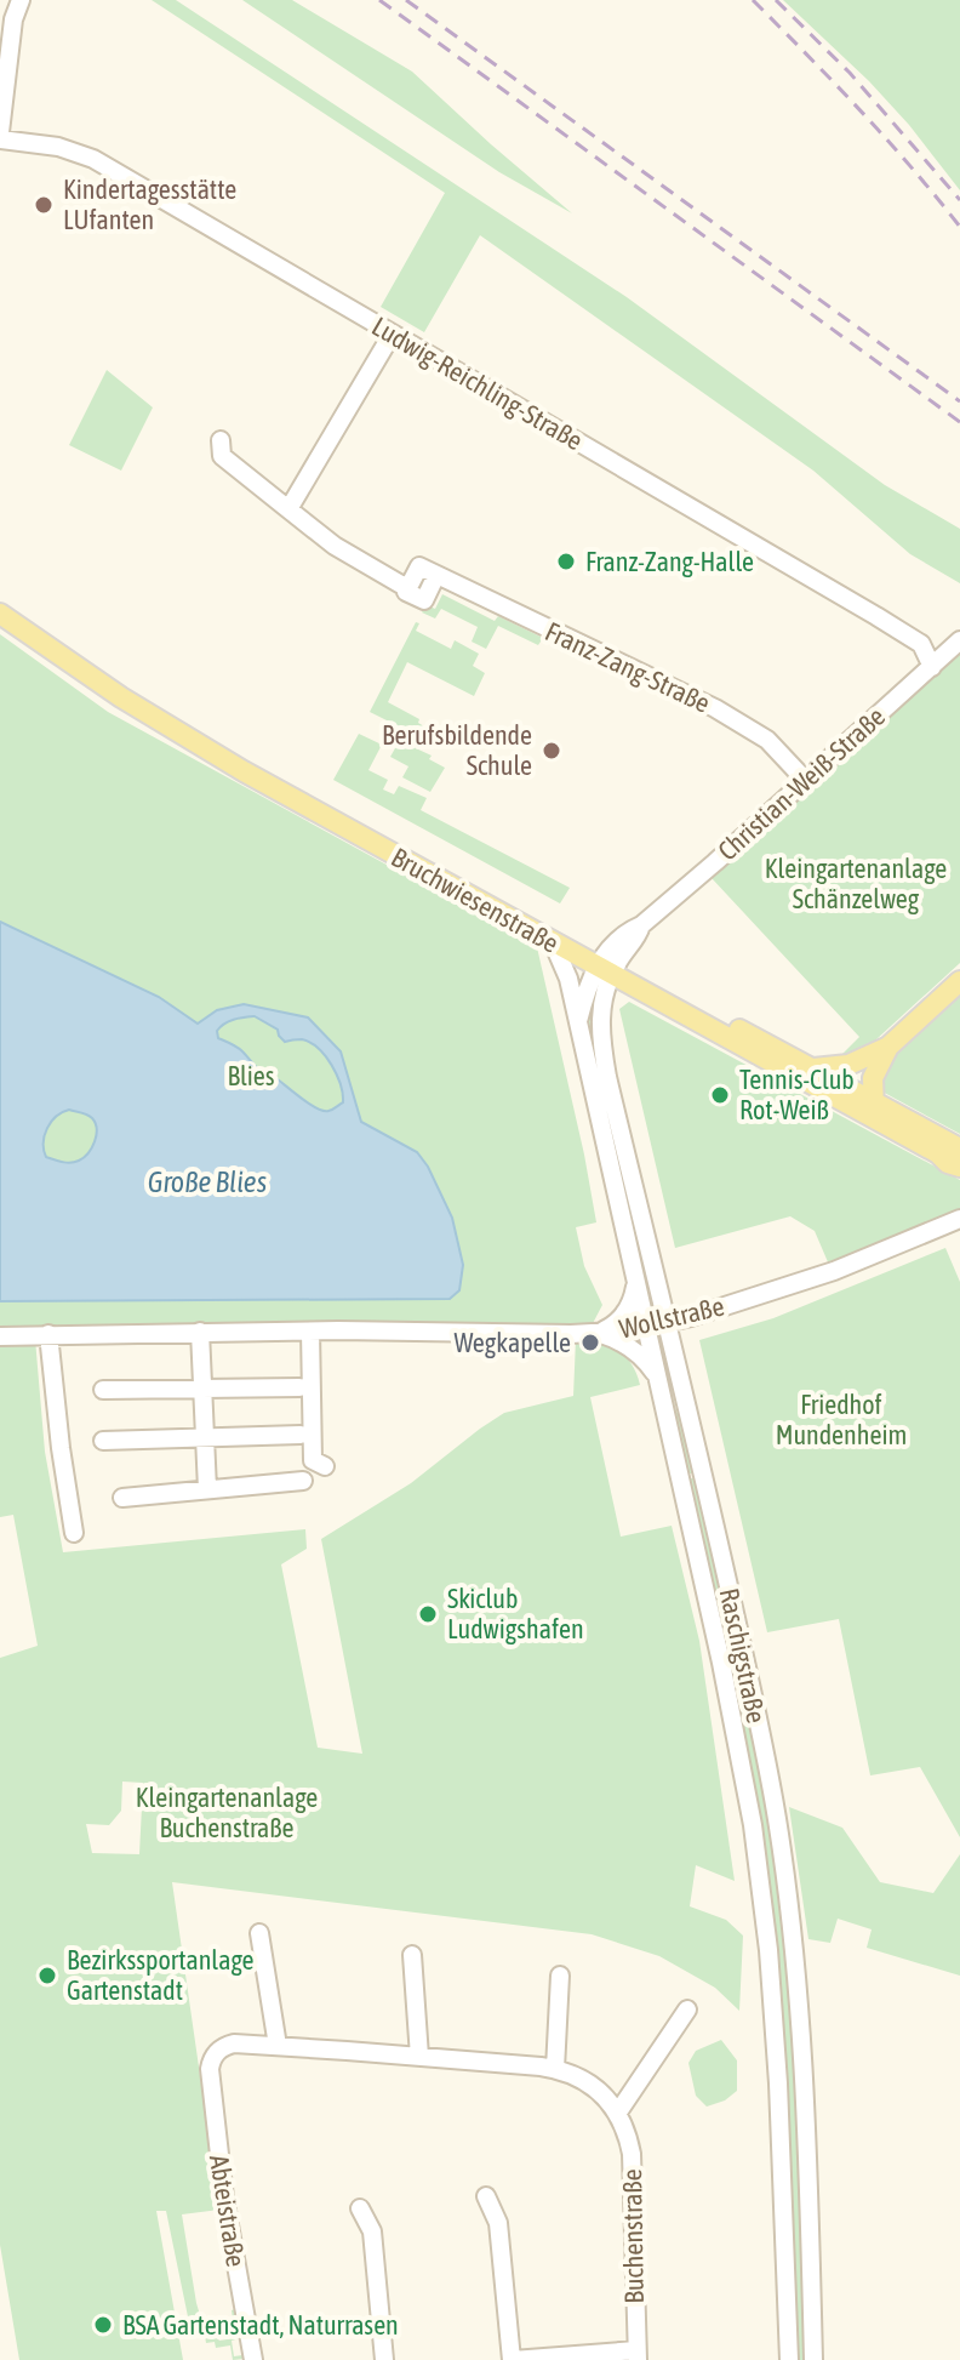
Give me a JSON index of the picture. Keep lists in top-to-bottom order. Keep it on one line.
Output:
{"streets":{"main road":["Bruchwiesenstraße"],"street":["Ludwig-Reichling-Straße","Franz-Zang-Straße","Christian-Weiß-Straße","Wollstraße","Raschigstraße","Abteistraße","Buchenstraße"]},"crossings":[["Ludwig-Reichling-Straße","Christian-Weiß-Straße"],["Franz-Zang-Straße","Christian-Weiß-Straße"],["Christian-Weiß-Straße","Bruchwiesenstraße"],["Christian-Weiß-Straße","Raschigstraße"],["Bruchwiesenstraße","Raschigstraße"],["Wollstraße","Raschigstraße"],["Abteistraße","Buchenstraße"]],"water":["Große Blies"],"parks":["Kleingartenanlage Schänzelweg","Blies","Friedhof Mundenheim","Kleingartenanlage Buchenstraße"],"places":["Kindertagesstätte LUfanten","Franz-Zang-Halle","Berufsbildende Schule","Tennis-Club Rot-Weiß","Wegkapelle","Skiclub Ludwigshafen","Bezirkssportanlage Gartenstadt","BSA Gartenstadt, Naturrasen"]}
